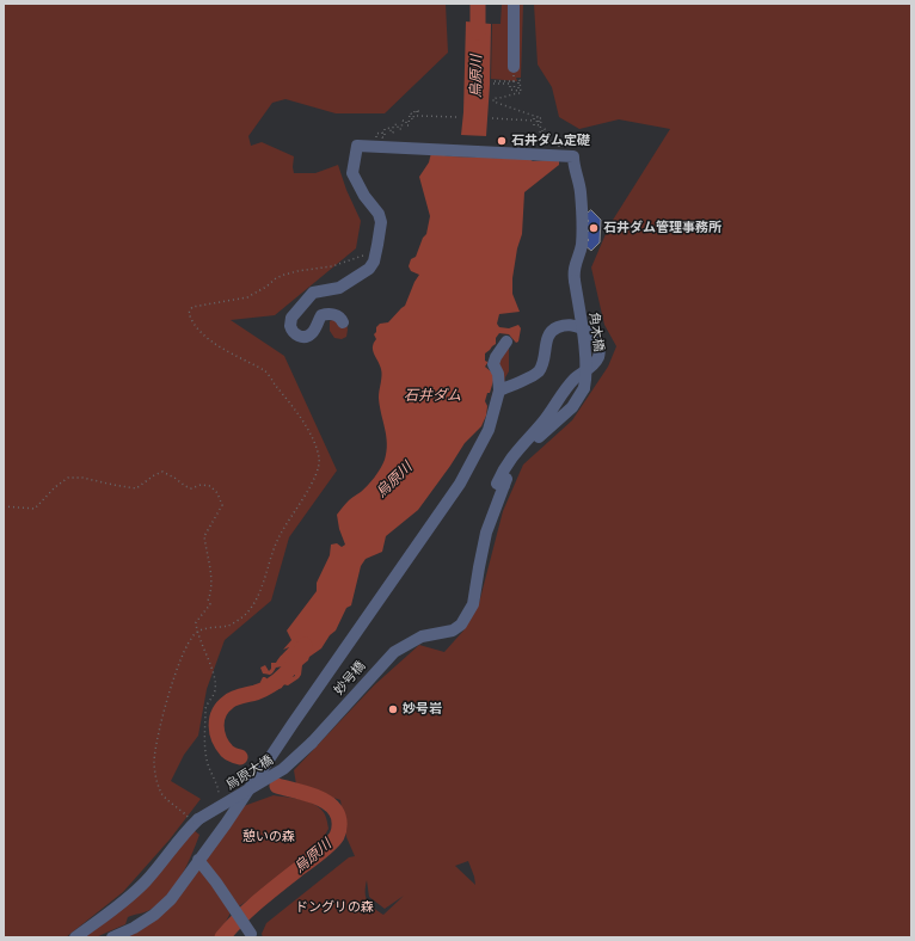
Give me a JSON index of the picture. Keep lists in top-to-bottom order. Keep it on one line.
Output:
{"streets":{"street":["角木橋","妙号橋","烏原大橋"]},"crossings":[["角木橋","妙号橋"],["妙号橋","烏原大橋"]],"water":["烏原川","石井ダム"],"parks":["憩いの森","ドングリの森"],"places":["石井ダム定礎","石井ダム管理事務所","妙号岩"]}
